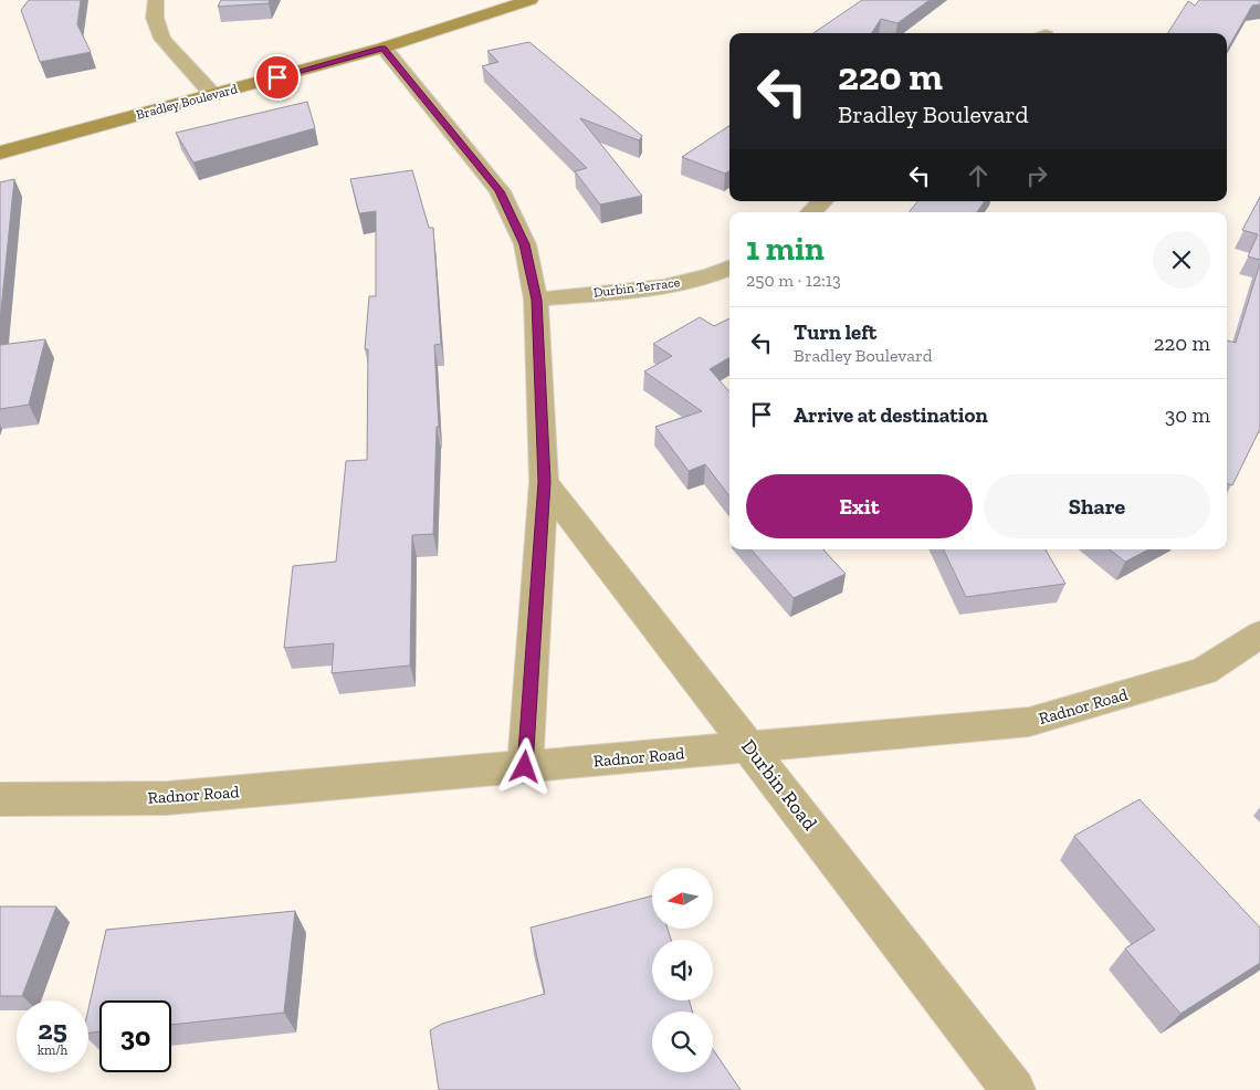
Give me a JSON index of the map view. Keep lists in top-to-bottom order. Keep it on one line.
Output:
{"streets":{"main road":["Bradley Boulevard"],"street":["Durbin Terrace","Radnor Road","Durbin Road"]},"crossings":[["Radnor Road","Durbin Road"]],"north":"left","page":{"turn":["220 m","Bradley Boulevard"],"heading":["1 min","250 m · 12:13"],"list":[{"name":"Turn left","note":"Bradley Boulevard","value":"220 m"},{"name":"Arrive at destination","value":"30 m"}],"buttons":["Exit","Share"],"speed":"25 km/h","limit":"30"}}
